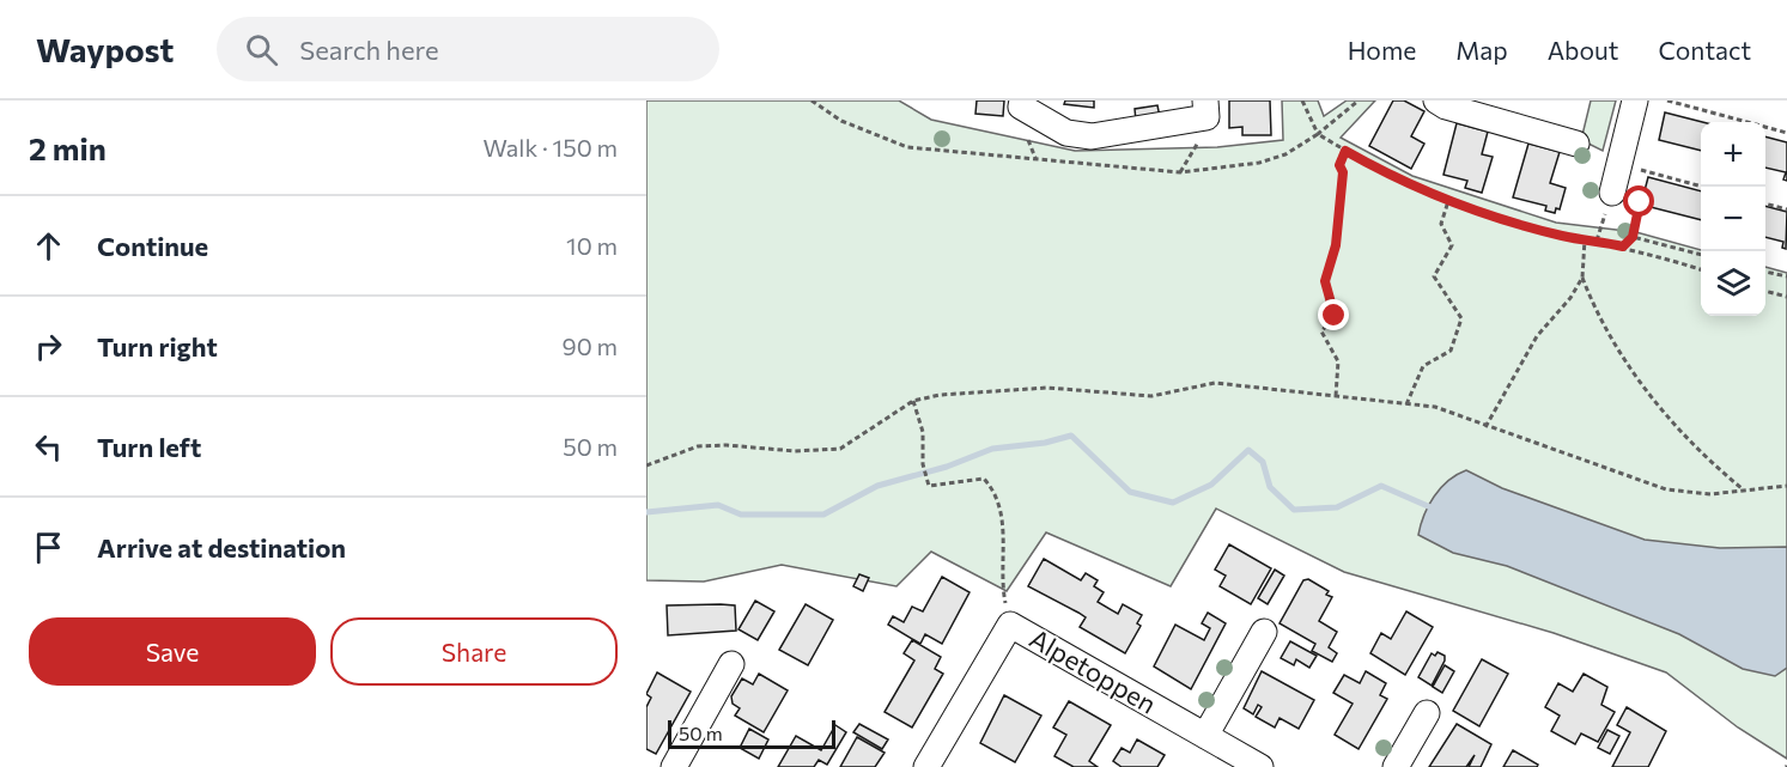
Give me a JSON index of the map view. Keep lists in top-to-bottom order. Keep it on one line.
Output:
{"streets":{"street":["Alpetoppen"]},"scale_bar":"50 m","page":{"header":"Waypost","search":"Search here","nav":["Home","Map","About","Contact"],"heading":["2 min","Walk · 150 m"],"map_buttons":["+","−"],"list":[["Continue","10 m"],["Turn right","90 m"],["Turn left","50 m"],"Arrive at destination"],"buttons":["Save","Share"],"scale":"50 m"}}
